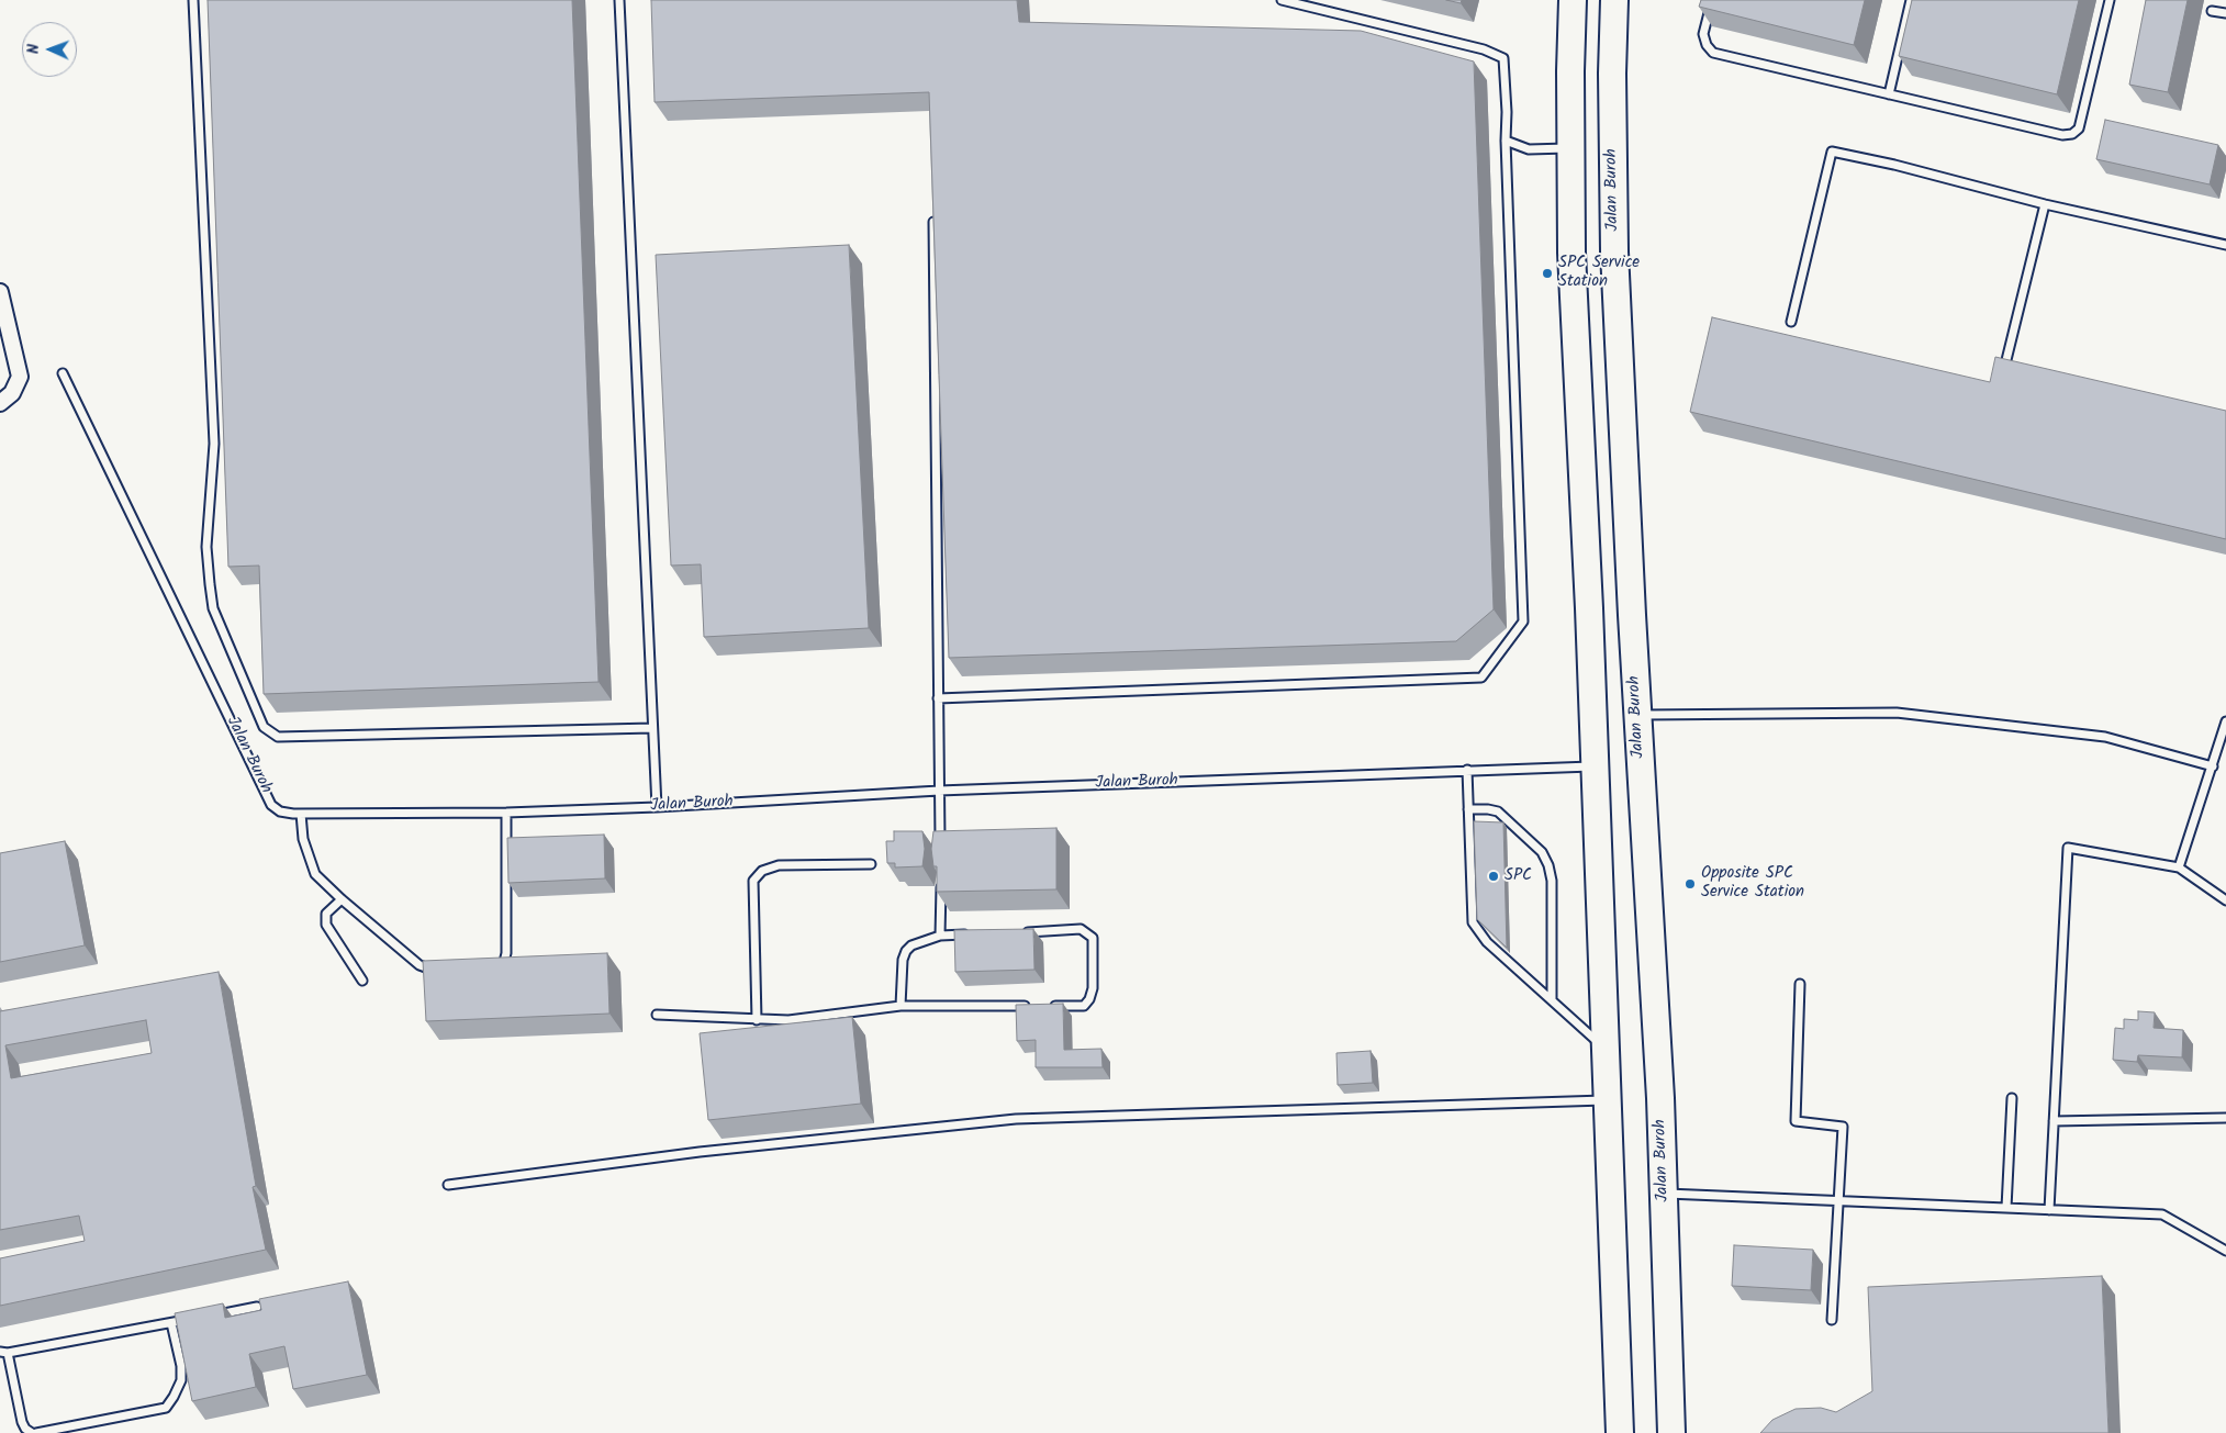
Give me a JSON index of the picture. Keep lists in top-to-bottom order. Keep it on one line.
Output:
{"streets":{"highway":["Jalan Buroh"]},"places":["SPC Service Station","SPC","Opposite SPC Service Station"],"north":"left"}
